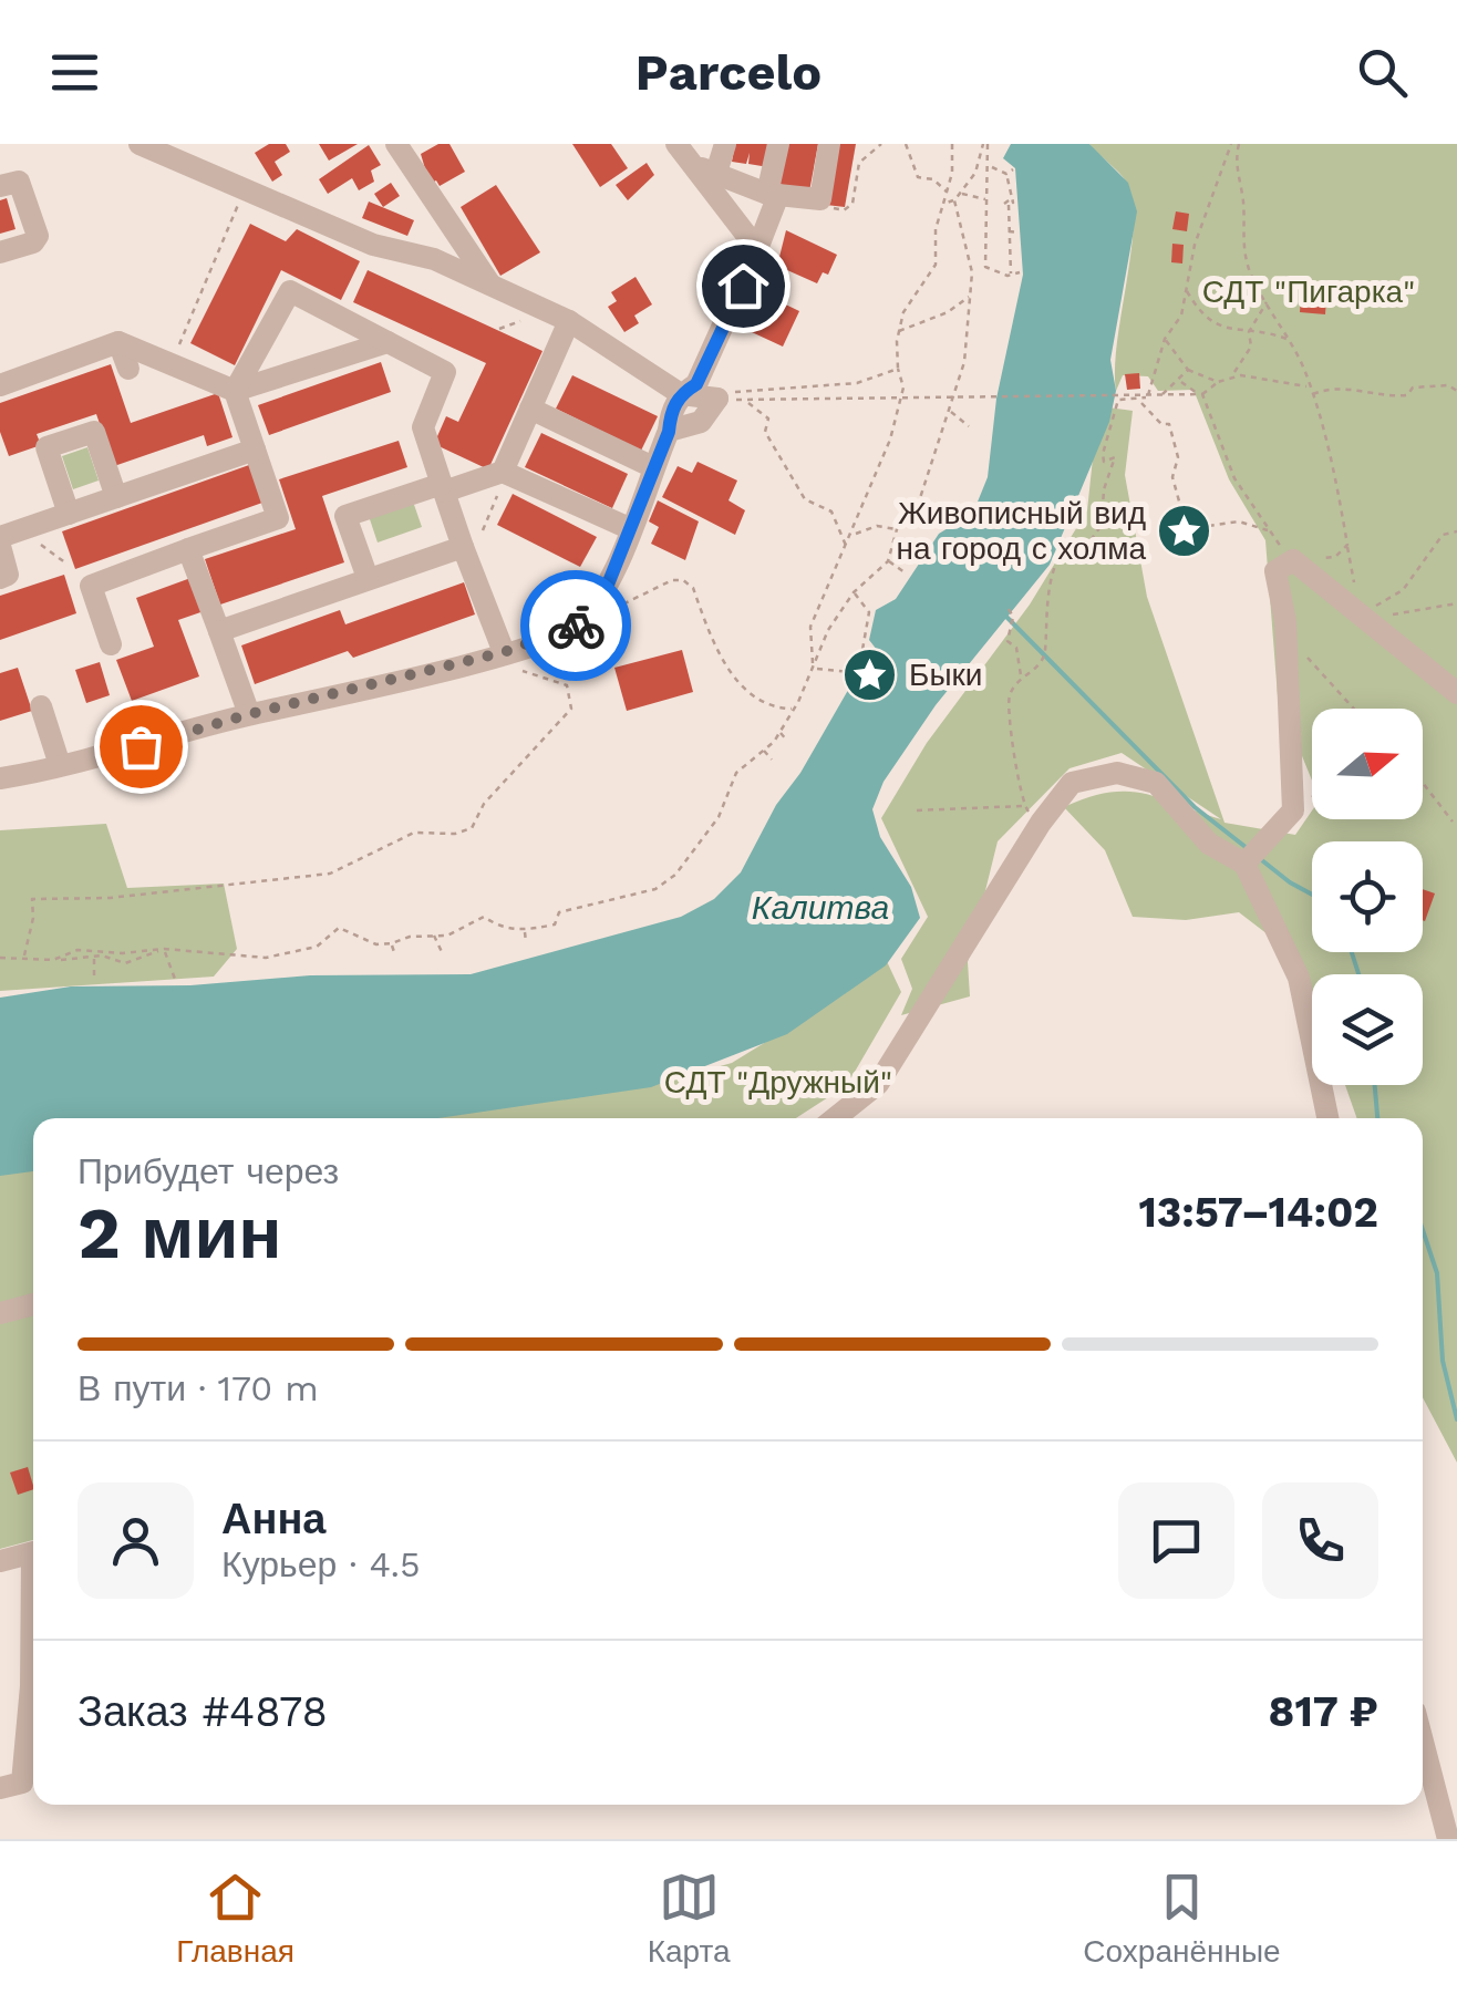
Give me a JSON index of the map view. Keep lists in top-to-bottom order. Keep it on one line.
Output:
{"water":["Калитва"],"parks":["СДТ \"Пигарка\"","СДТ \"Дружный\""],"places":{"place":["Живописный вид на город с холма","Быки"]},"north":"right","page":{"header":"Parcelo","heading":["2 мин","Прибудет через","13:57–14:02"],"panel":["Анна","Курьер · 4.5","Заказ #4878","817 ₽"],"bar":"В пути · 170 m","tabs":["Главная","Карта","Сохранённые"]}}
